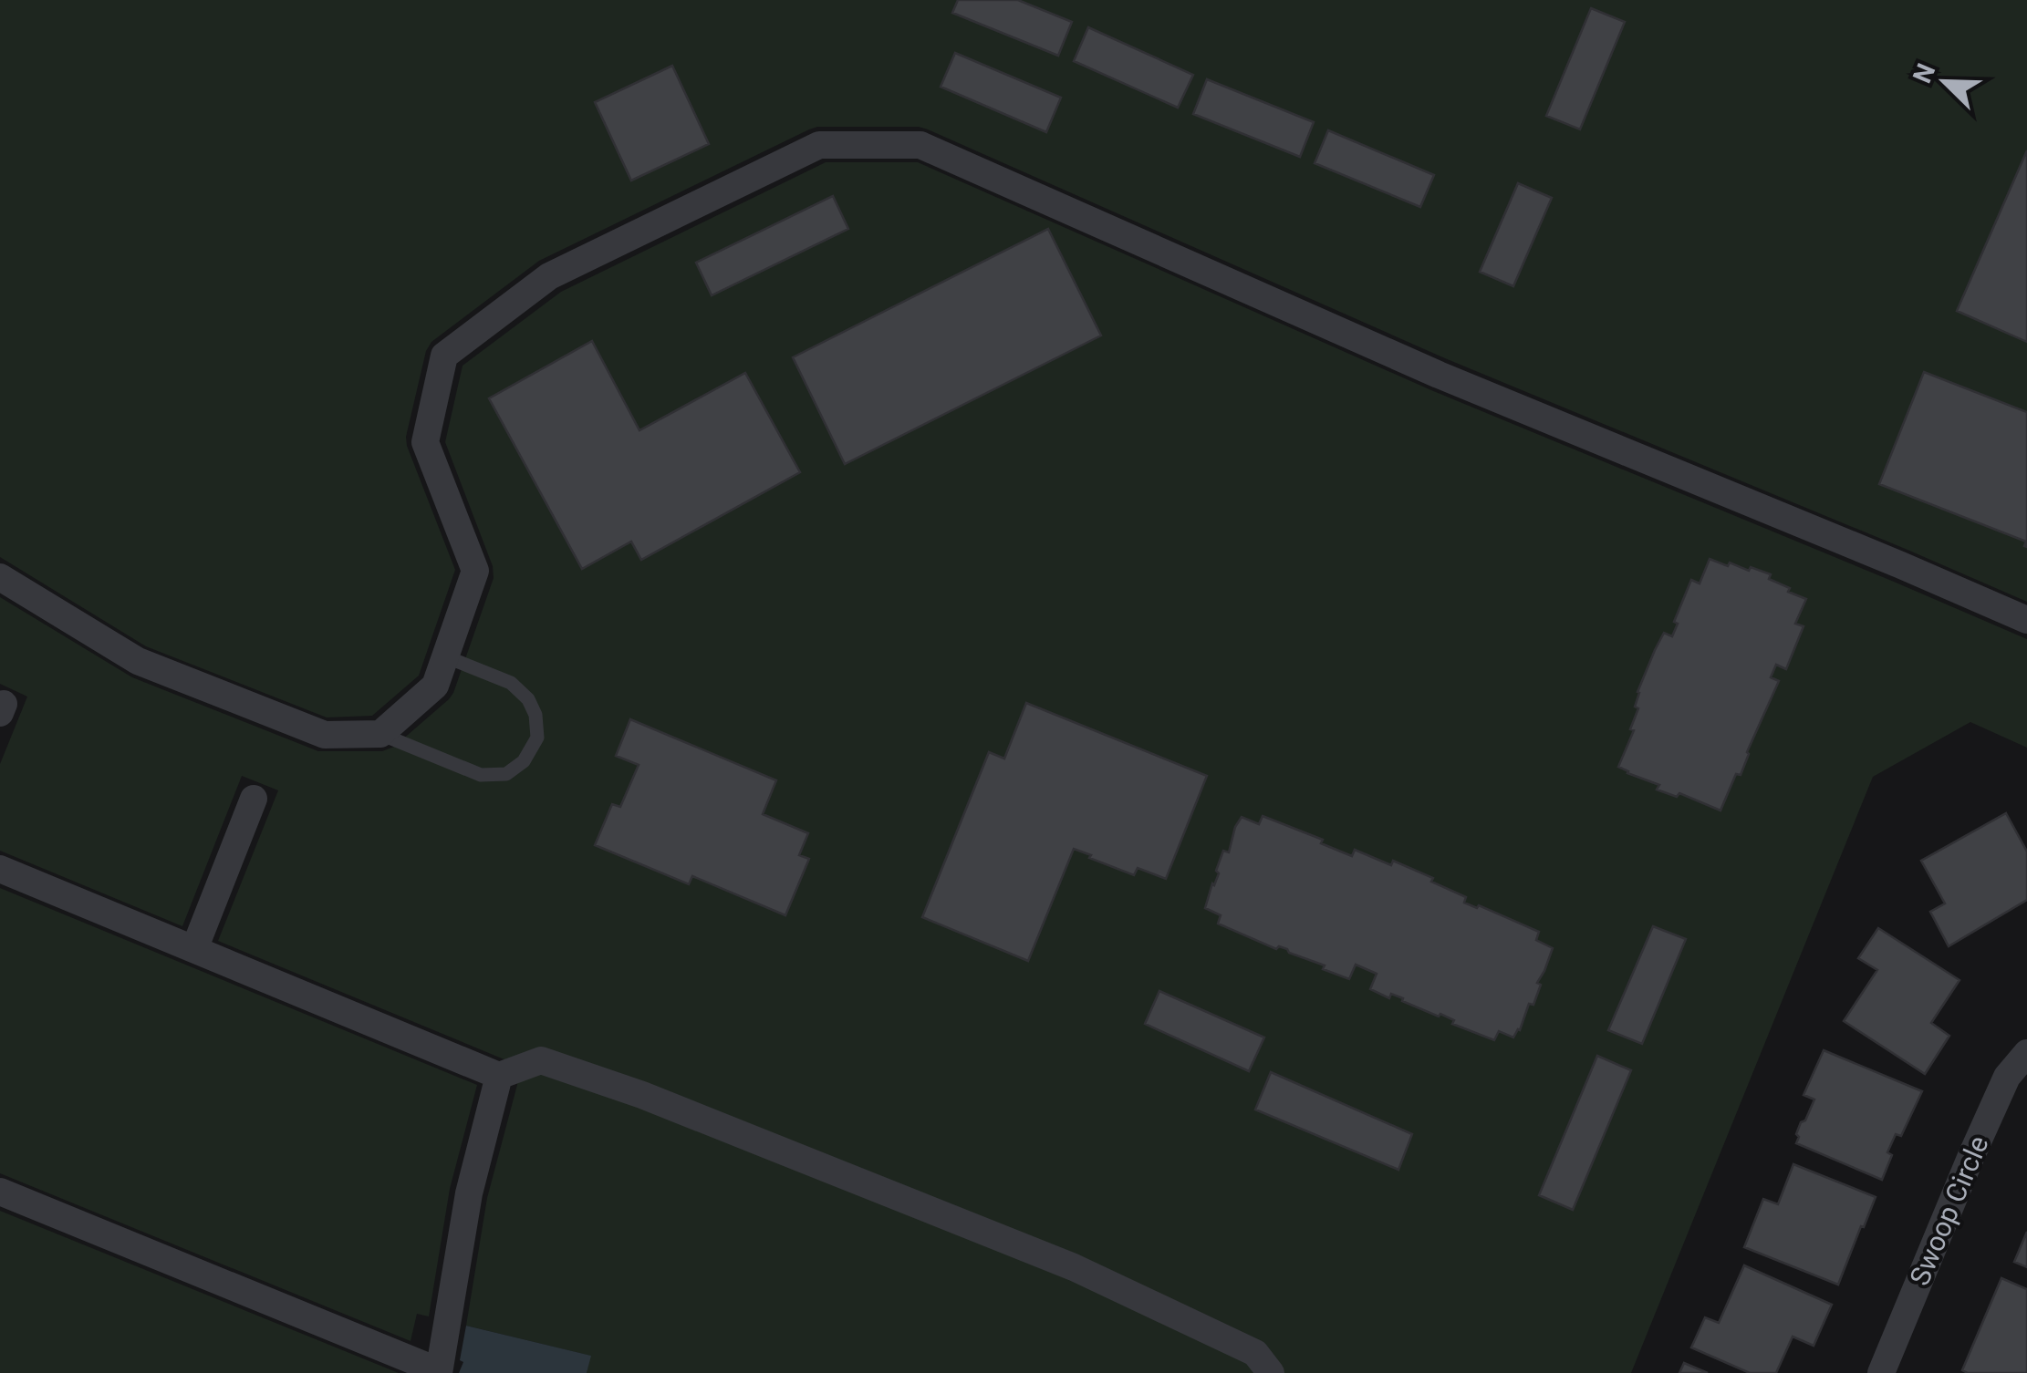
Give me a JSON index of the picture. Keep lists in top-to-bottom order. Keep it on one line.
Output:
{"streets":{"street":["Swoop Circle"]},"north":"top left"}
